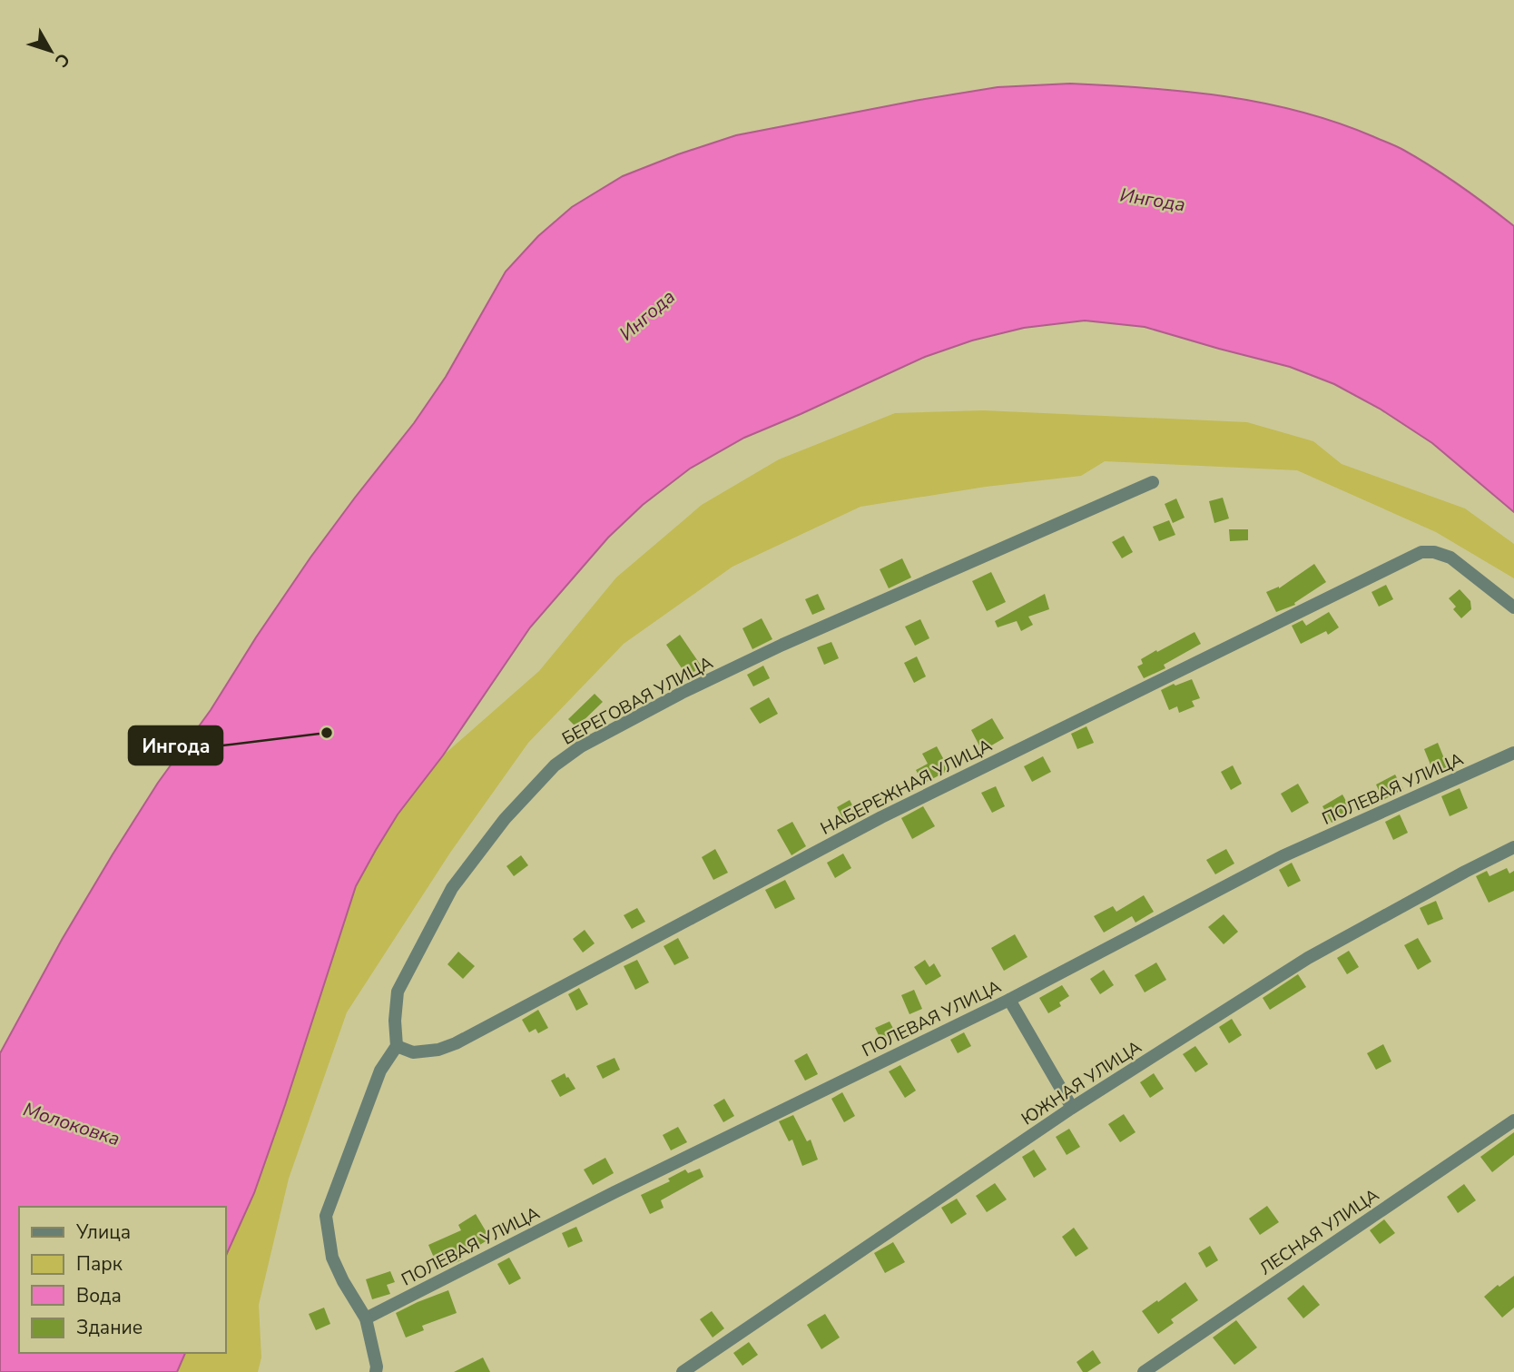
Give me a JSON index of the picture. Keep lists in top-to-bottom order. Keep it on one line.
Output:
{"streets":{"street":["БЕРЕГОВАЯ УЛИЦА","НАБЕРЕЖНАЯ УЛИЦА","ПОЛЕВАЯ УЛИЦА","ЮЖНАЯ УЛИЦА","ЛЕСНАЯ УЛИЦА"]},"crossings":[["БЕРЕГОВАЯ УЛИЦА","НАБЕРЕЖНАЯ УЛИЦА"]],"water":["Ингода","Молоковка"],"places":["Ингода"],"legend":["Улица","Парк","Вода","Здание"],"north":"bottom right"}
